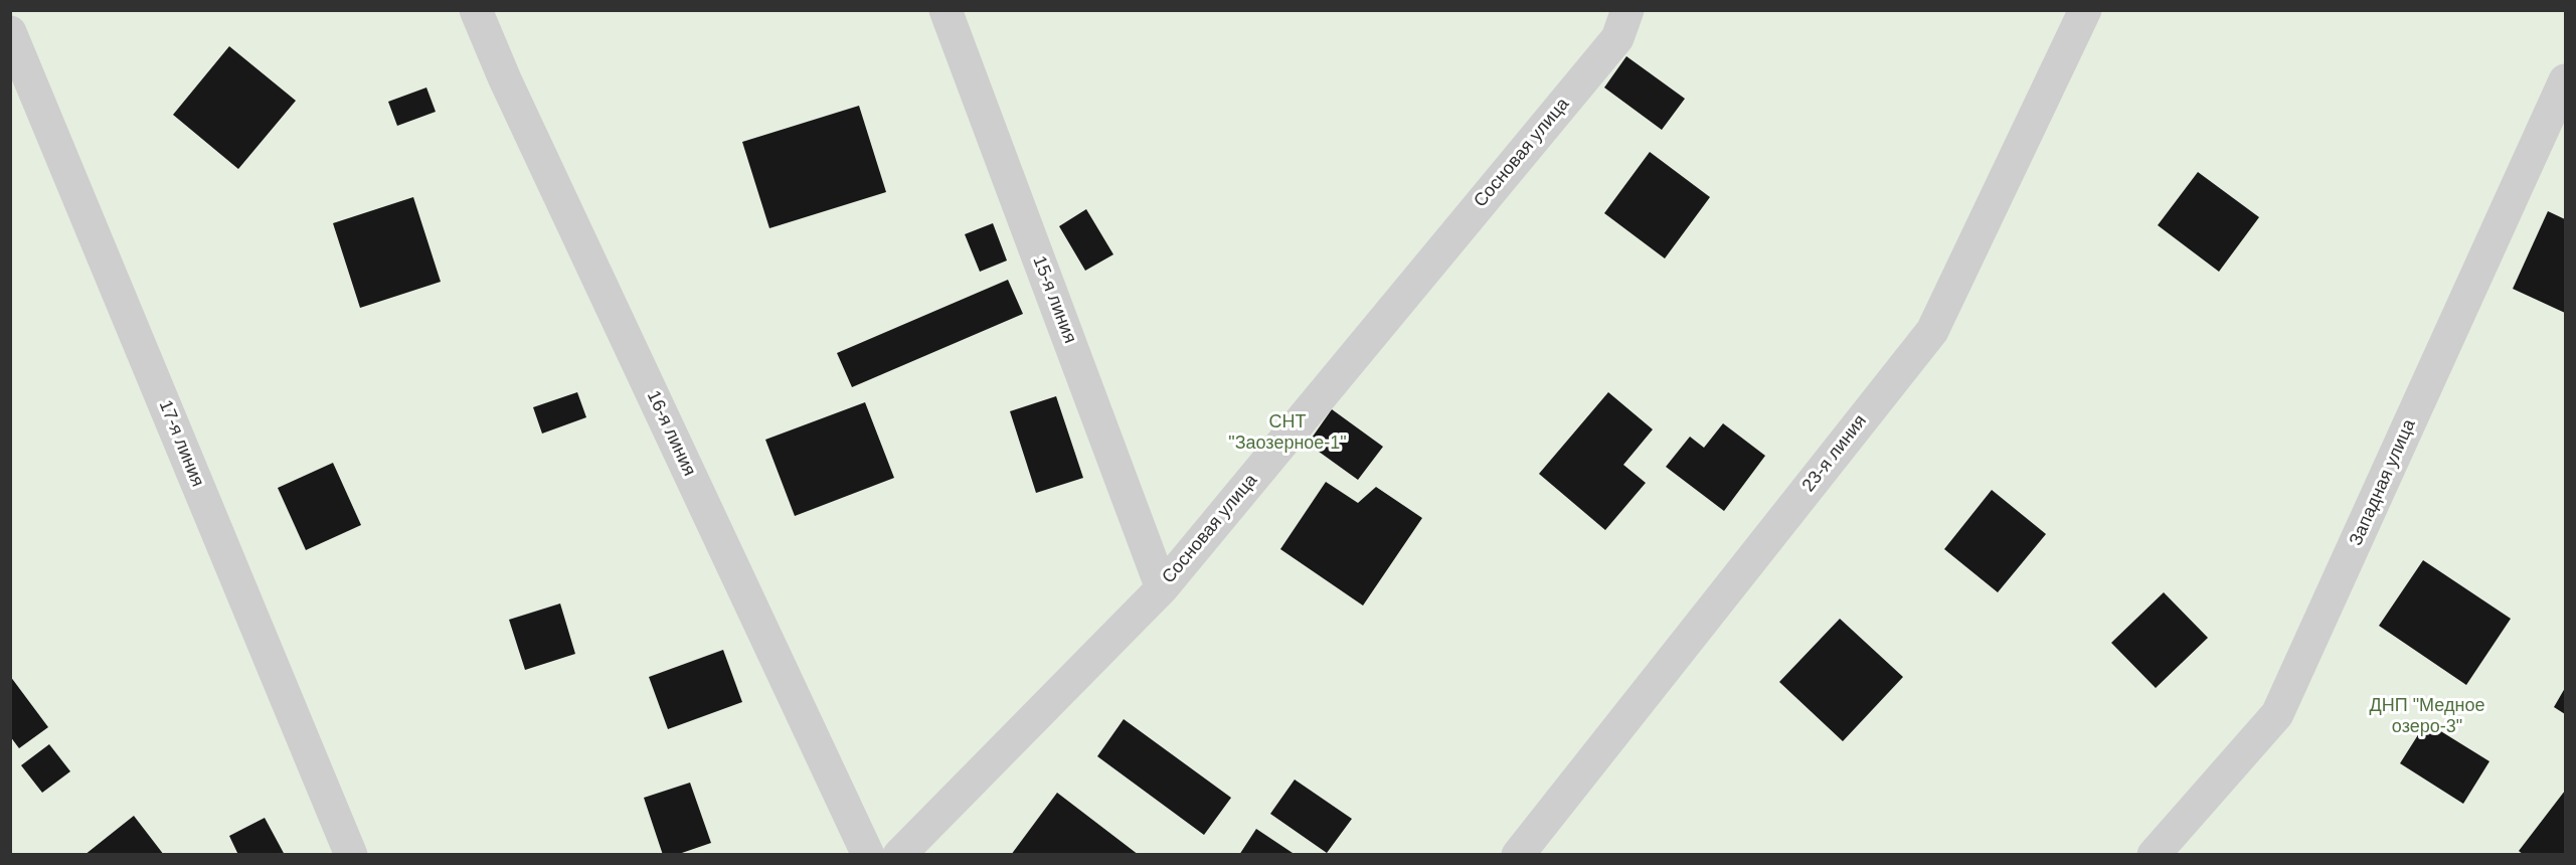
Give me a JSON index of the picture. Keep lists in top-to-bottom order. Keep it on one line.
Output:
{"streets":{"street":["Сосновая улица","15-я линия","16-я линия","17-я линия","23-я линия","Западная улица"]},"crossings":[["Сосновая улица","15-я линия"]],"parks":["СНТ \"Заозерное-1\"","ДНП \"Медное озеро-3\""]}
